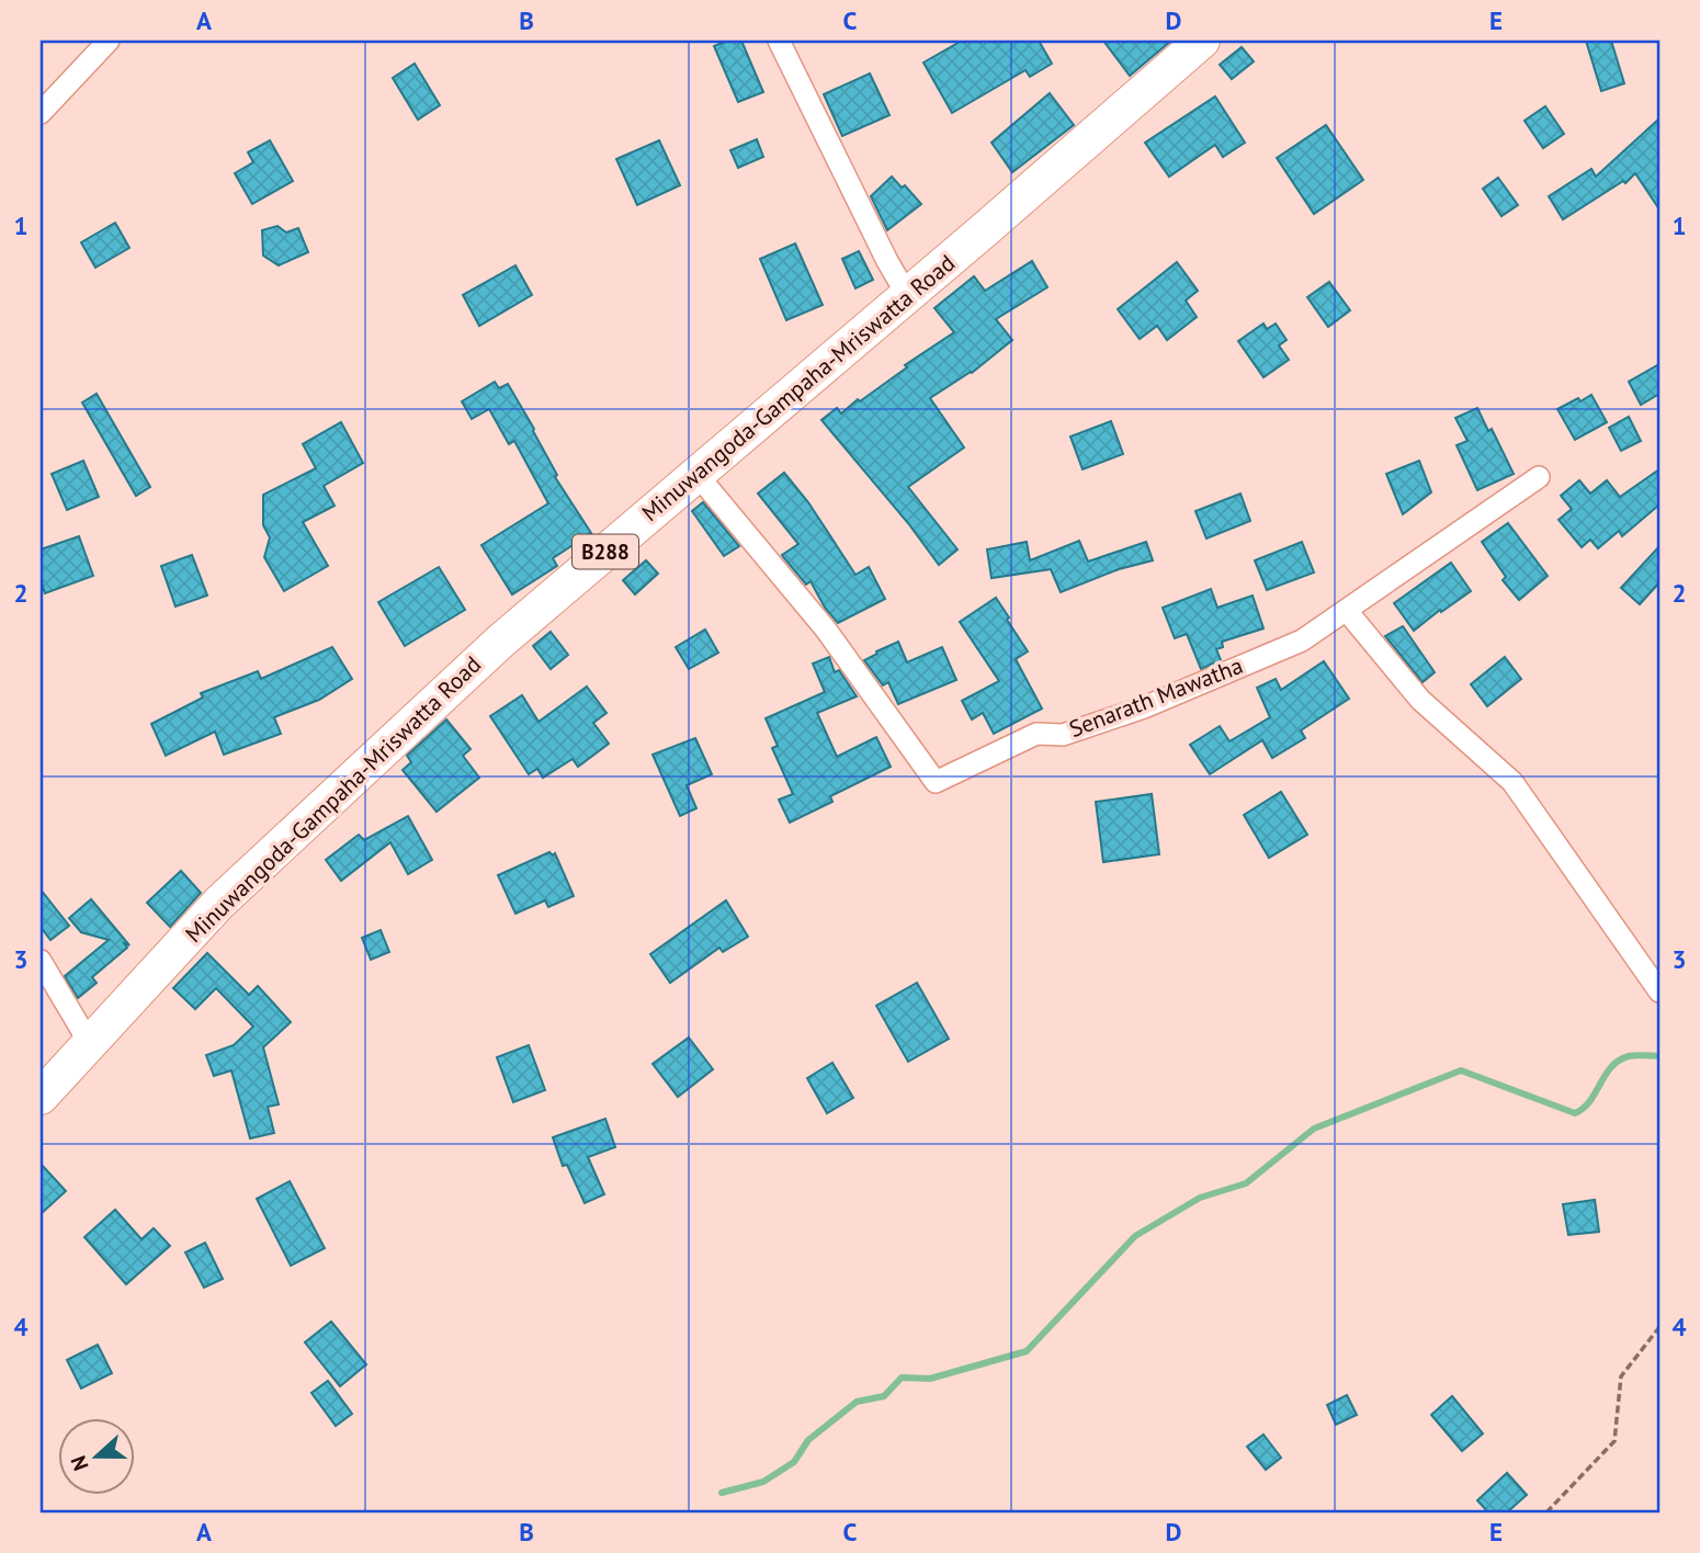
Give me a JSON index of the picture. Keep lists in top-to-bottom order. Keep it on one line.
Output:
{"streets":{"main road":["Minuwangoda-Gampaha-Mriswatta Road","B288"],"street":["Senarath Mawatha"]},"crossings":[["Minuwangoda-Gampaha-Mriswatta Road","Senarath Mawatha"]],"north":"left","grid":{"columns":["A","B","C","D","E"],"rows":["1","2","3","4"]}}
